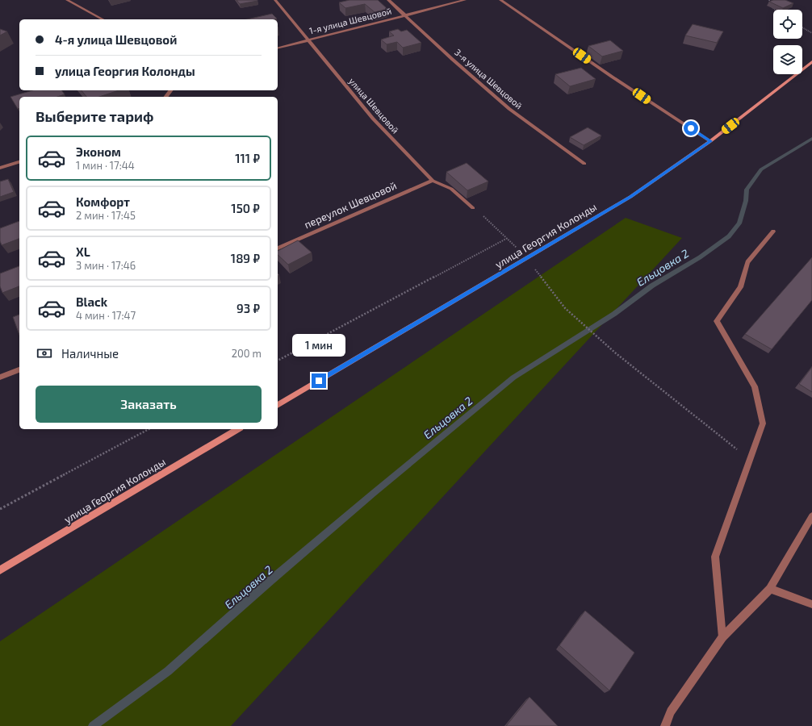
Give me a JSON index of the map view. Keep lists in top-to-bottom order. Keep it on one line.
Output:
{"streets":{"main road":["улица Георгия Колонды"],"street":["1-я улица Шевцовой","3-я улица Шевцовой","улица Шевцовой","переулок Шевцовой"]},"crossings":[["1-я улица Шевцовой","3-я улица Шевцовой"],["1-я улица Шевцовой","улица Шевцовой"],["улица Шевцовой","переулок Шевцовой"]],"water":["Ельцовка 2"],"page":{"banner":["4-я улица Шевцовой","улица Георгия Колонды"],"heading":"Выберите тариф","list":[{"name":"Эконом","note":"1 мин · 17:44","value":"111 ₽"},{"name":"Комфорт","note":"2 мин · 17:45","value":"150 ₽"},{"name":"XL","note":"3 мин · 17:46","value":"189 ₽"},{"name":"Black","note":"4 мин · 17:47","value":"93 ₽"}],"bubble":"1 мин","pay":["Наличные","200 m"],"buttons":"Заказать"}}
